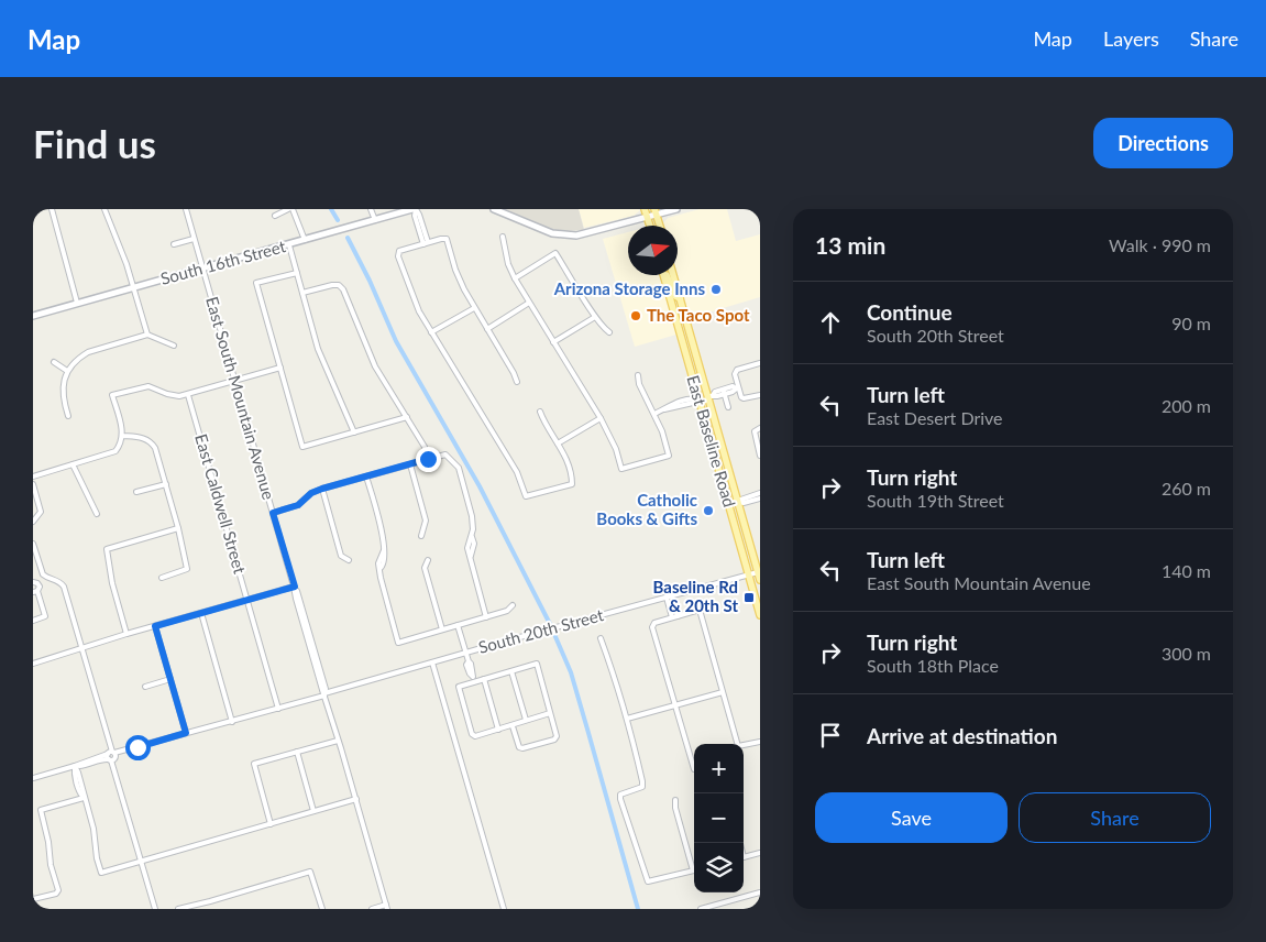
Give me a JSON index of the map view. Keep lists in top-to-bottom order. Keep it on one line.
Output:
{"streets":{"main road":["South 16th Street","East Baseline Road"],"street":["East South Mountain Avenue","East Caldwell Street","South 20th Street"]},"crossings":[["South 16th Street","East South Mountain Avenue"],["East South Mountain Avenue","South 20th Street"],["East Baseline Road","South 20th Street"],["East Caldwell Street","South 20th Street"]],"places":{"other":["Arizona Storage Inns","The Taco Spot","Catholic Books & Gifts"],"transit":["Baseline Rd & 20th St"]},"north":"right","page":{"header":"Map","nav":["Map","Layers","Share"],"buttons":["Directions",["Save","Share"]],"title":"Find us","heading":["13 min","Walk · 990 m"],"list":[["Continue","South 20th Street","90 m"],["Turn left","East Desert Drive","200 m"],["Turn right","South 19th Street","260 m"],["Turn left","East South Mountain Avenue","140 m"],["Turn right","South 18th Place","300 m"],"Arrive at destination"],"map_buttons":["+","−"]}}
